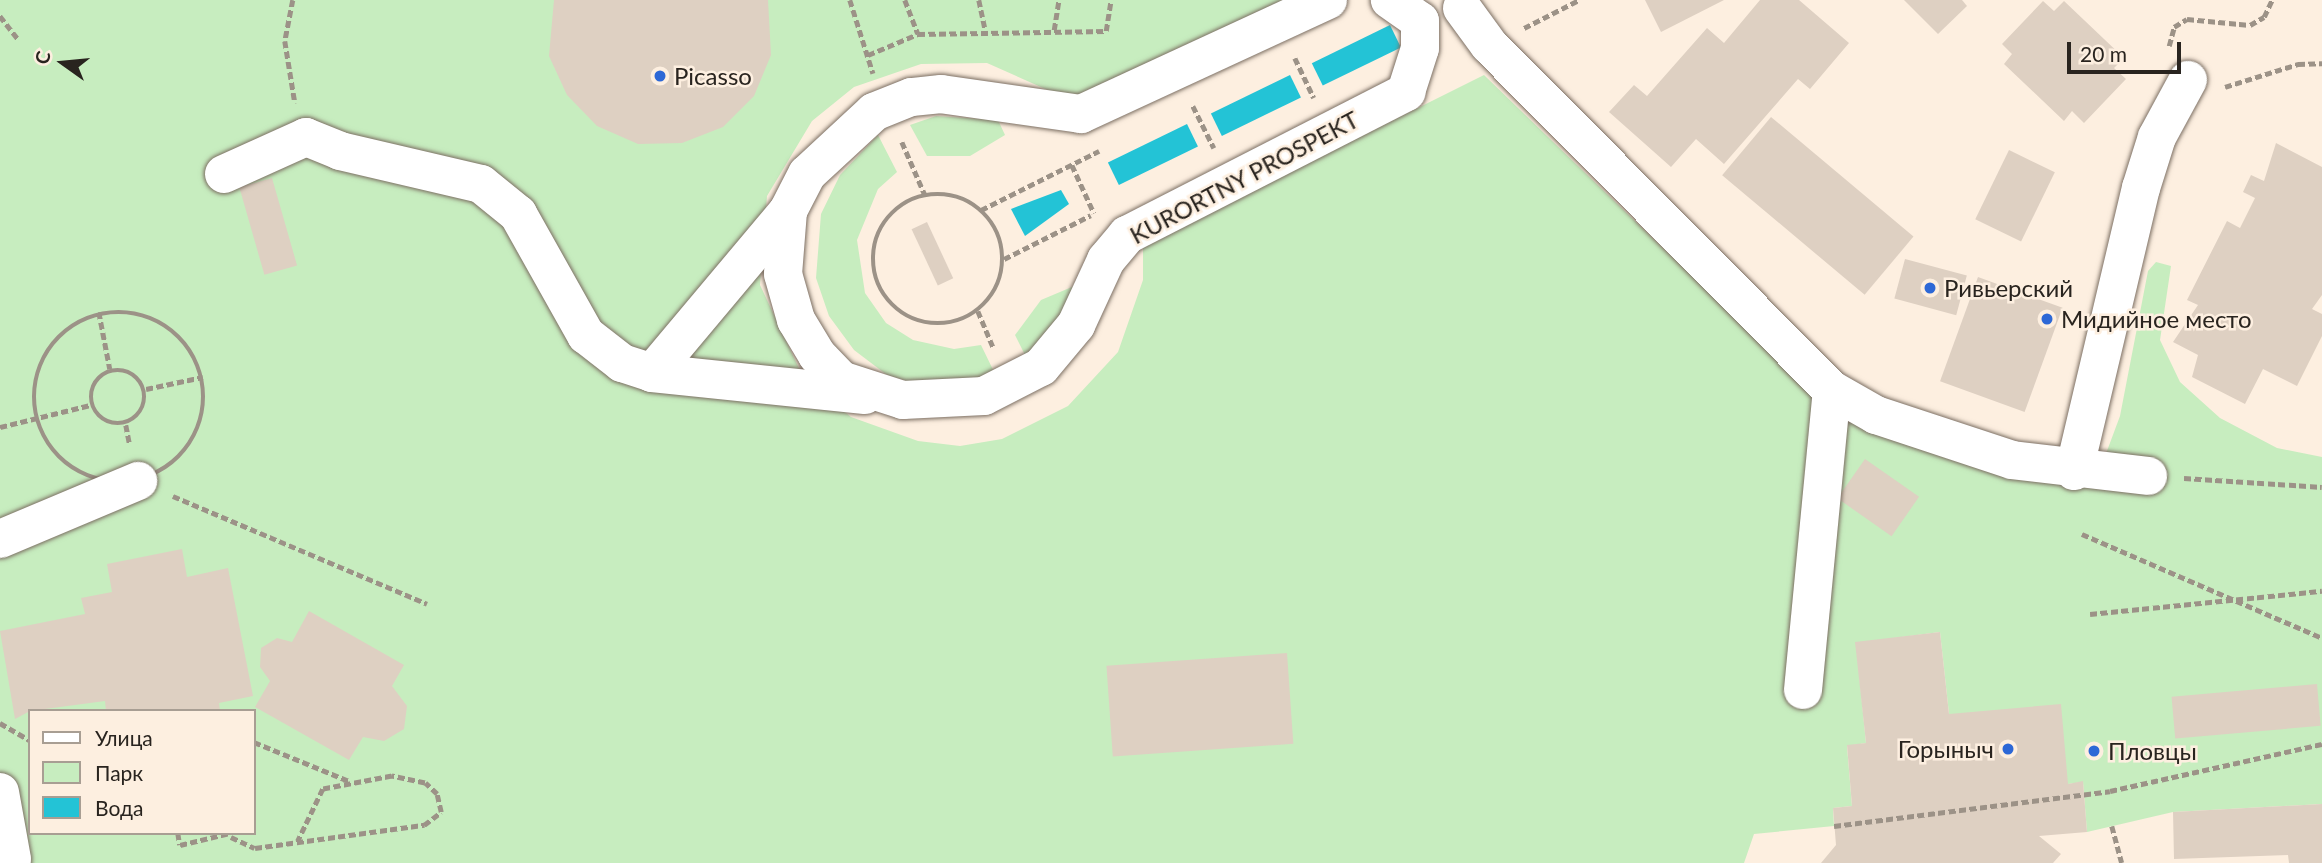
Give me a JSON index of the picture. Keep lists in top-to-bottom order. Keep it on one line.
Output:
{"streets":{"street":["KURORTNY PROSPEKT"]},"places":["Picasso","Ривьерский","Мидийное место","Горыныч","Пловцы"],"legend":["Улица","Парк","Вода"],"scale_bar":"20 m","north":"left"}
